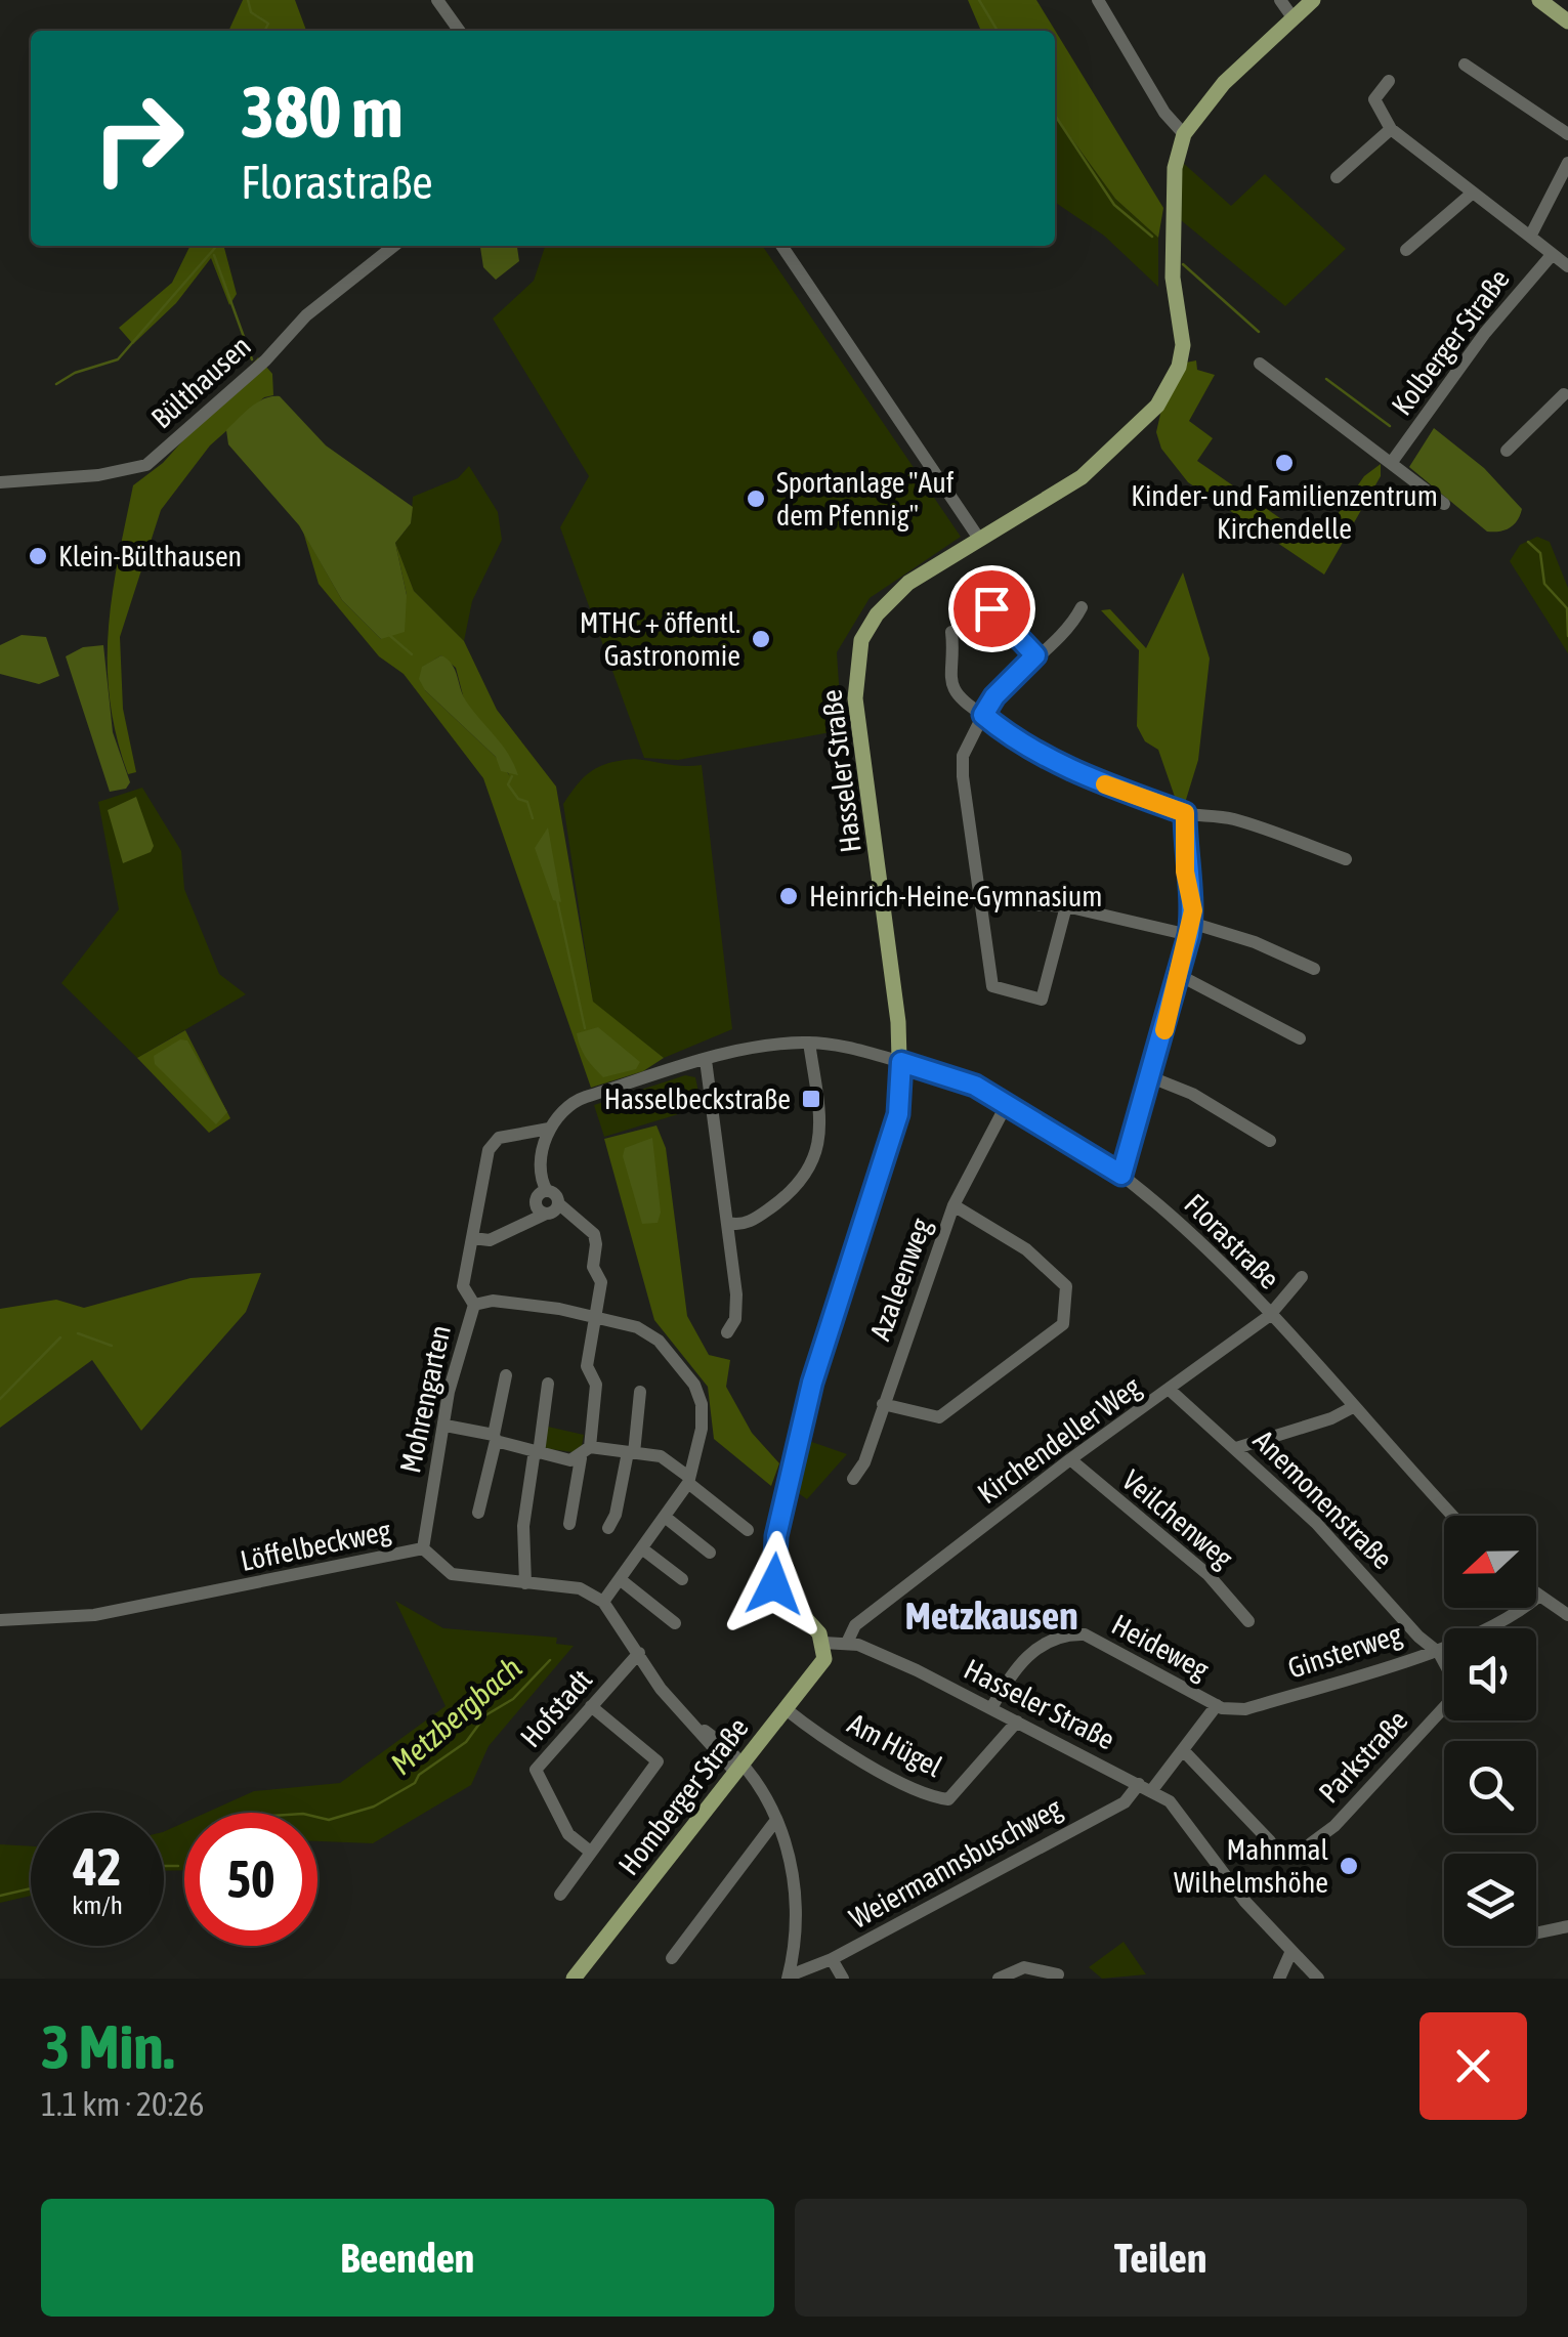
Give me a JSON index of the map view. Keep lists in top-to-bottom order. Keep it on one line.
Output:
{"streets":{"main road":["Hasseler Straße","Homberger Straße"],"street":["Kolberger Straße","Bülthausen","Florastraße","Azaleenweg","Mohrengarten","Kirchendeller Weg","Anemonenstraße","Veilchenweg","Löffelbeckweg","Heideweg","Ginsterweg","Hofstadt","Am Hügel","Parkstraße","Weiermannsbuschweg"]},"crossings":[["Hasseler Straße","Florastraße"],["Hasseler Straße","Kirchendeller Weg"],["Hasseler Straße","Heideweg"],["Hasseler Straße","Am Hügel"],["Hasseler Straße","Homberger Straße"],["Hasseler Straße","Weiermannsbuschweg"],["Florastraße","Azaleenweg"],["Florastraße","Kirchendeller Weg"],["Mohrengarten","Löffelbeckweg"],["Kirchendeller Weg","Anemonenstraße"],["Kirchendeller Weg","Veilchenweg"],["Anemonenstraße","Ginsterweg"],["Anemonenstraße","Parkstraße"],["Heideweg","Ginsterweg"],["Heideweg","Weiermannsbuschweg"],["Ginsterweg","Parkstraße"],["Ginsterweg","Weiermannsbuschweg"],["Am Hügel","Homberger Straße"]],"districts":["Metzkausen"],"water":["Metzbergbach"],"places":{"other":["Kinder- und Familienzentrum Kirchendelle","Sportanlage \"Auf dem Pfennig\"","Klein-Bülthausen","MTHC + öffentl. Gastronomie","Heinrich-Heine-Gymnasium","Mahnmal Wilhelmshöhe"],"transit":["Hasselbeckstraße"]},"north":"left","page":{"turn":["380 m","Florastraße"],"speed":"42 km/h","limit":"50","heading":["3 Min.","1.1 km · 20:26"],"buttons":["Beenden","Teilen"]}}
